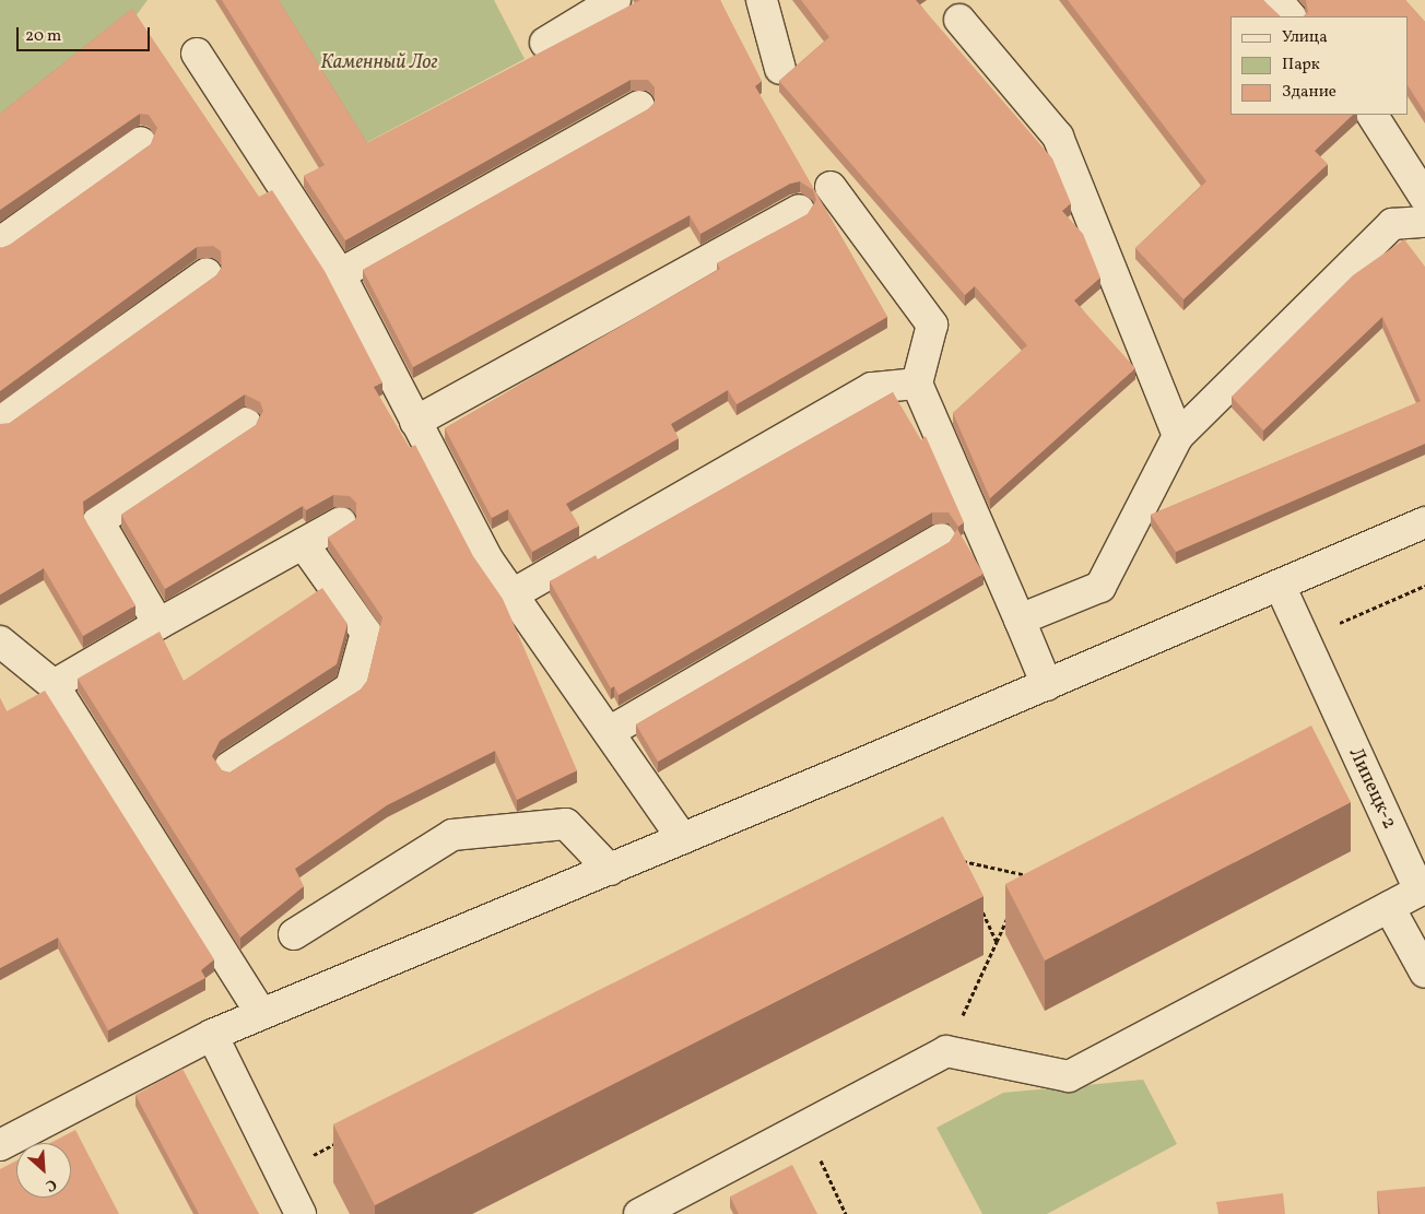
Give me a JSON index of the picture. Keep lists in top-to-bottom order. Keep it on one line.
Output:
{"streets":{"street":["Липецк-2"]},"parks":["Каменный Лог"],"legend":["Улица","Парк","Здание"],"scale_bar":"20 m","north":"bottom right"}
